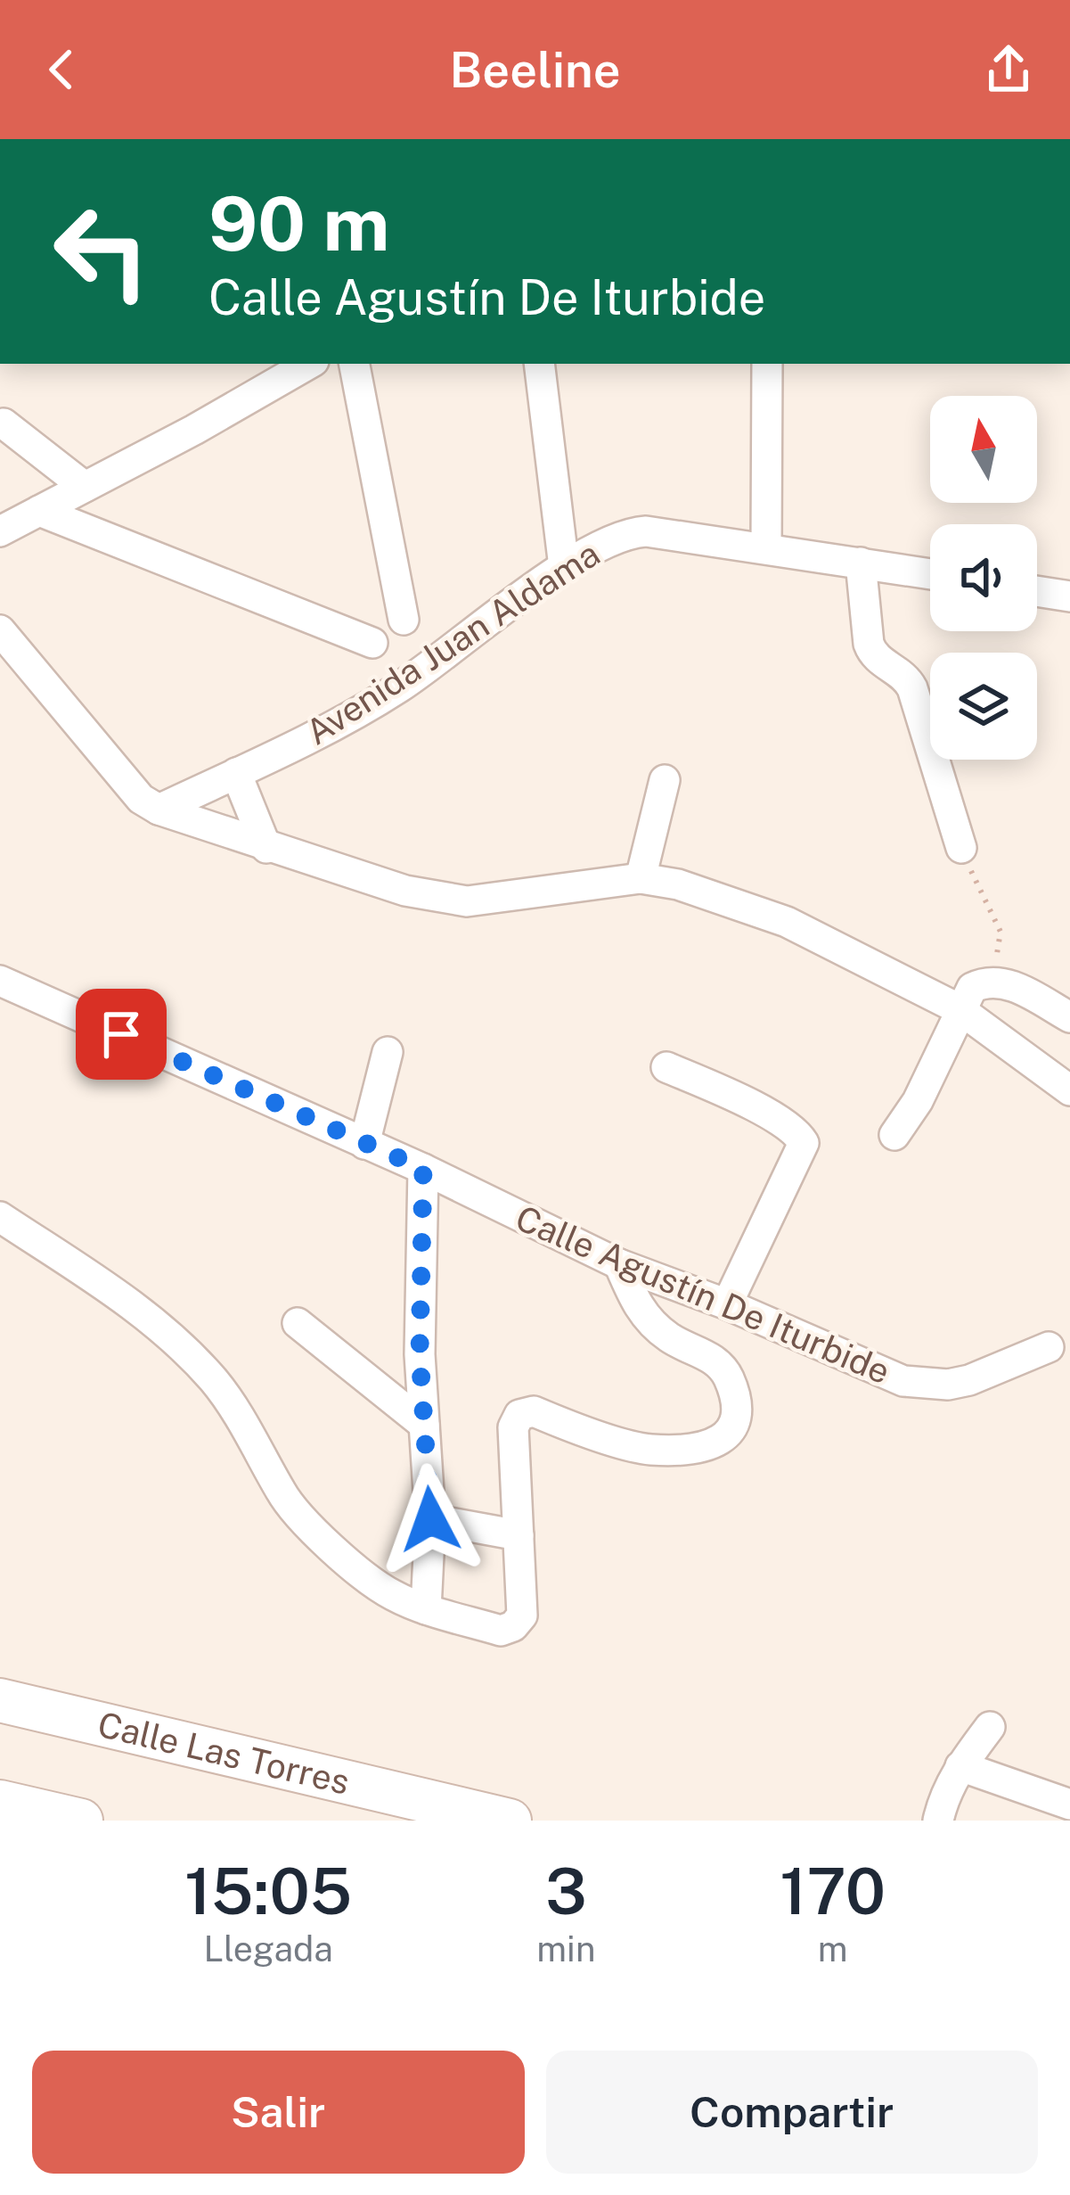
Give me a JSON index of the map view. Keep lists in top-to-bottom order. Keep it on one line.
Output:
{"streets":{"main road":["Calle Las Torres"],"street":["Avenida Juan Aldama","Calle Agustín De Iturbide"]},"north":"top","page":{"header":"Beeline","turn":["90 m","Calle Agustín De Iturbide"],"eta":["15:05","Llegada","3","min","170","m"],"buttons":["Salir","Compartir"]}}
